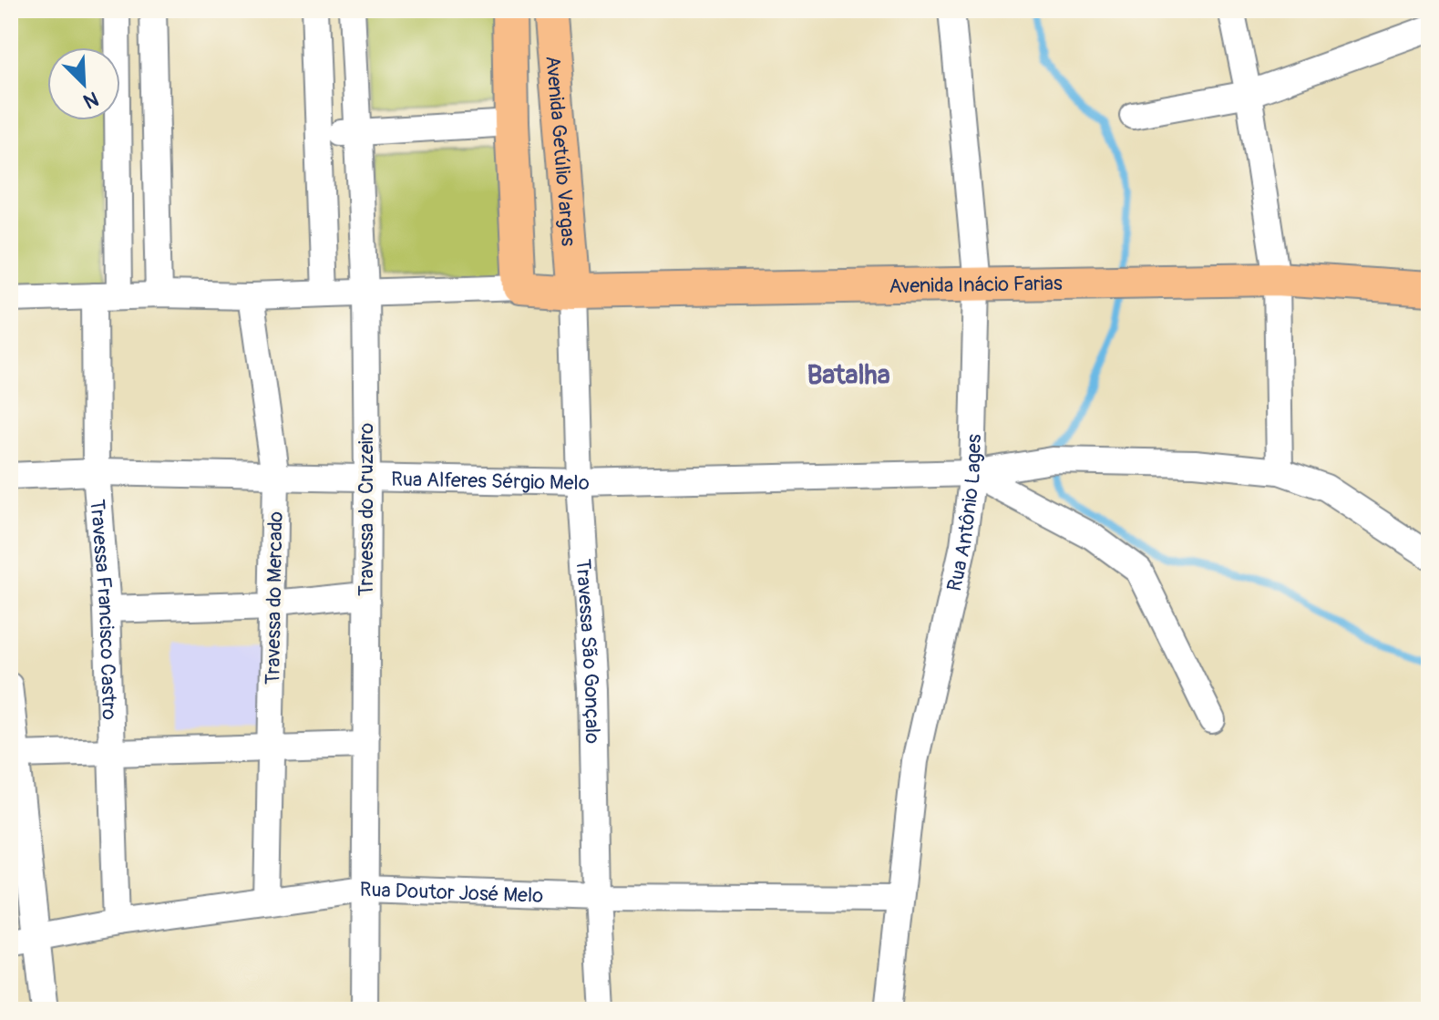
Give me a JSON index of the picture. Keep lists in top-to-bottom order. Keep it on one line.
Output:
{"streets":{"main road":["Avenida Getúlio Vargas","Avenida Inácio Farias"],"street":["Rua Alferes Sérgio Melo","Travessa do Cruzeiro","Rua Antônio Lages","Travessa do Mercado","Travessa Francisco Castro","Travessa São Gonçalo","Rua Doutor José Melo"]},"crossings":[["Avenida Getúlio Vargas","Avenida Inácio Farias"],["Avenida Getúlio Vargas","Travessa São Gonçalo"],["Avenida Inácio Farias","Rua Antônio Lages"],["Avenida Inácio Farias","Travessa São Gonçalo"],["Rua Alferes Sérgio Melo","Travessa do Cruzeiro"],["Rua Alferes Sérgio Melo","Rua Antônio Lages"],["Rua Alferes Sérgio Melo","Travessa do Mercado"],["Rua Alferes Sérgio Melo","Travessa Francisco Castro"],["Rua Alferes Sérgio Melo","Travessa São Gonçalo"],["Travessa do Cruzeiro","Rua Doutor José Melo"],["Rua Antônio Lages","Rua Doutor José Melo"],["Travessa do Mercado","Rua Doutor José Melo"],["Travessa Francisco Castro","Rua Doutor José Melo"],["Travessa São Gonçalo","Rua Doutor José Melo"]],"districts":["Batalha"],"north":"bottom right"}
